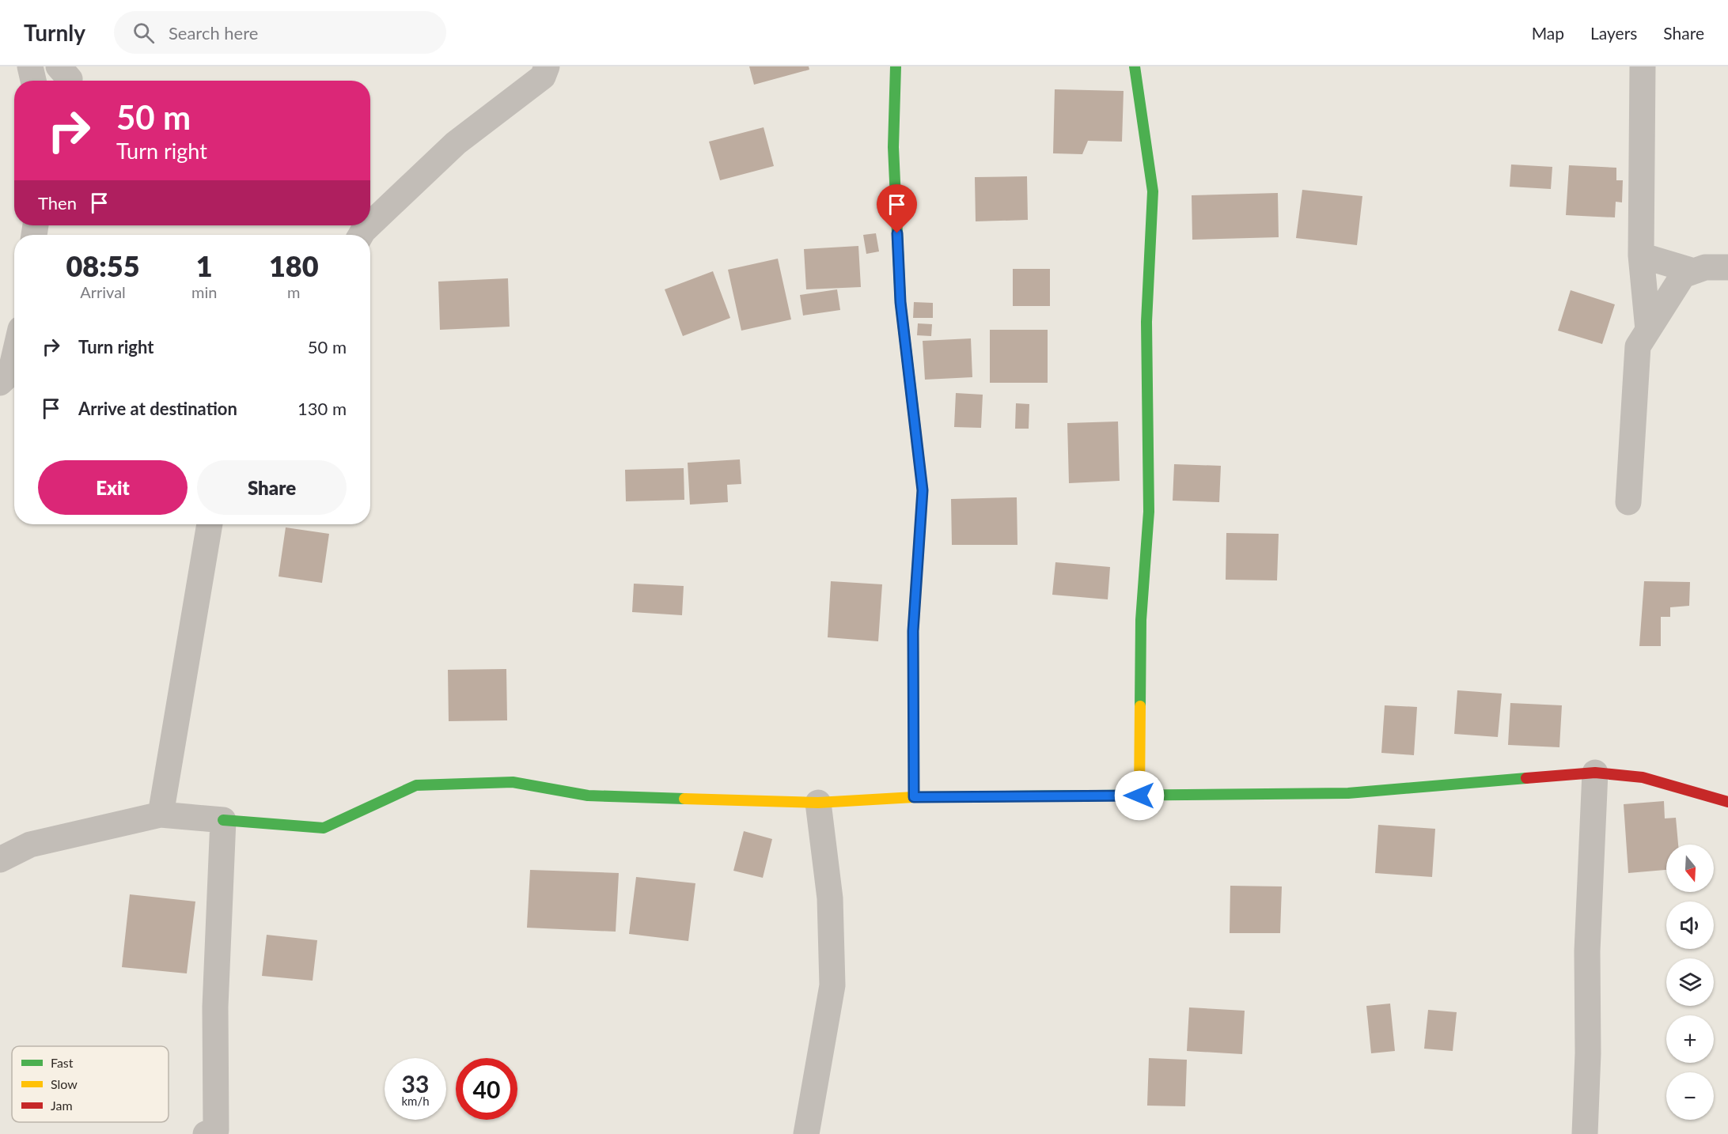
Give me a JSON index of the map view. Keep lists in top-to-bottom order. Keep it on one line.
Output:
{"legend":["Fast","Slow","Jam"],"north":"bottom","page":{"header":"Turnly","search":"Search here","nav":["Map","Layers","Share"],"turn":["50 m","Turn right"],"then":"Then","eta":["08:55","Arrival","1","min","180","m"],"list":[{"name":"Turn right","value":"50 m"},{"name":"Arrive at destination","value":"130 m"}],"buttons":["Exit","Share"],"map_buttons":["+","−"],"speed":"33 km/h","limit":"40"}}
